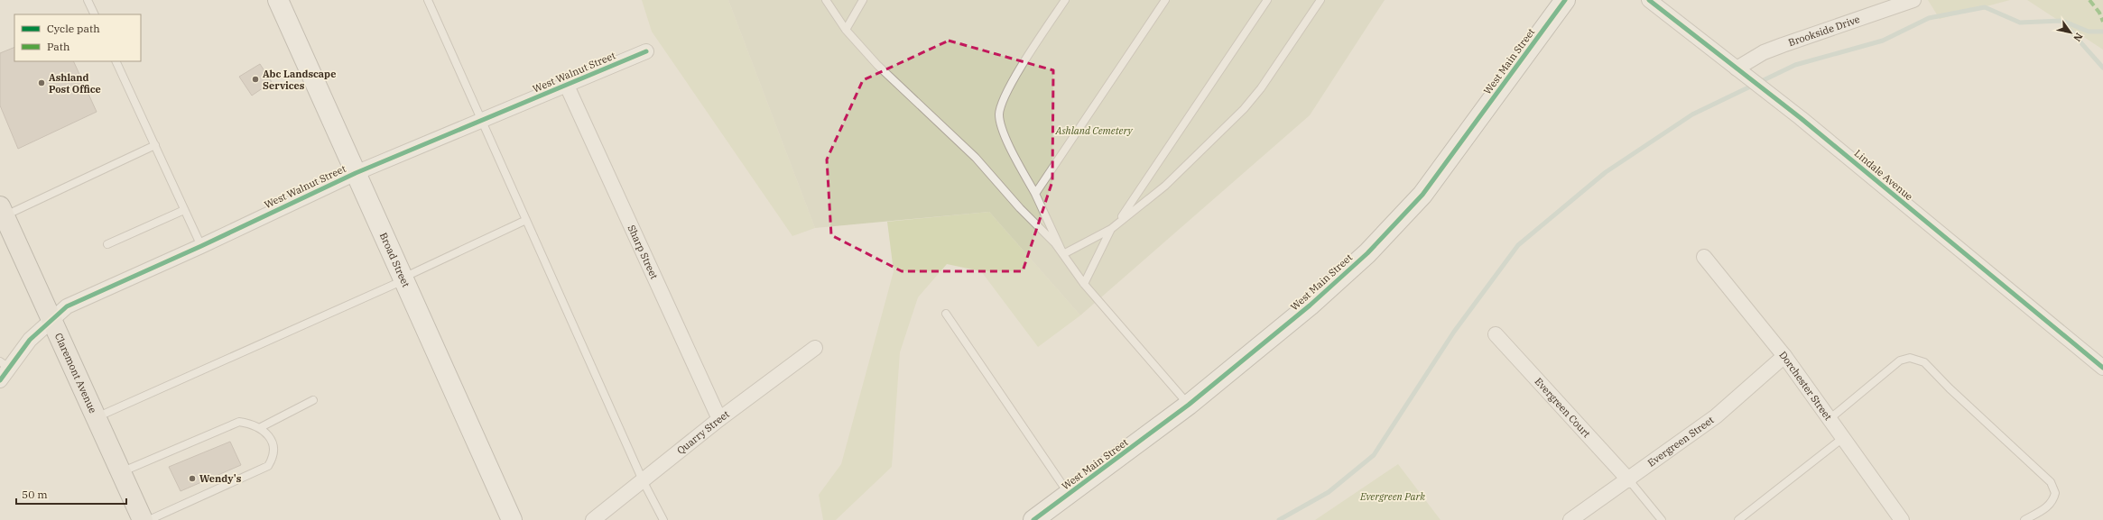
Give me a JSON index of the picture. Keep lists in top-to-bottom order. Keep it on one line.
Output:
{"streets":{"main road":["Claremont Avenue"],"street":["Brookside Drive","West Main Street","West Walnut Street","Lindale Avenue","Sharp Street","Broad Street","Dorchester Street","Evergreen Court","Quarry Street","Evergreen Street"]},"crossings":[["Brookside Drive","Lindale Avenue"],["West Walnut Street","Sharp Street"],["West Walnut Street","Broad Street"],["West Walnut Street","Claremont Avenue"],["Sharp Street","Quarry Street"],["Dorchester Street","Evergreen Street"],["Evergreen Court","Evergreen Street"]],"parks":["Ashland Cemetery","Evergreen Park"],"places":["Abc Landscape Services","Ashland Post Office","Wendy's"],"legend":["Cycle path","Path"],"scale_bar":"50 m","north":"bottom right"}
